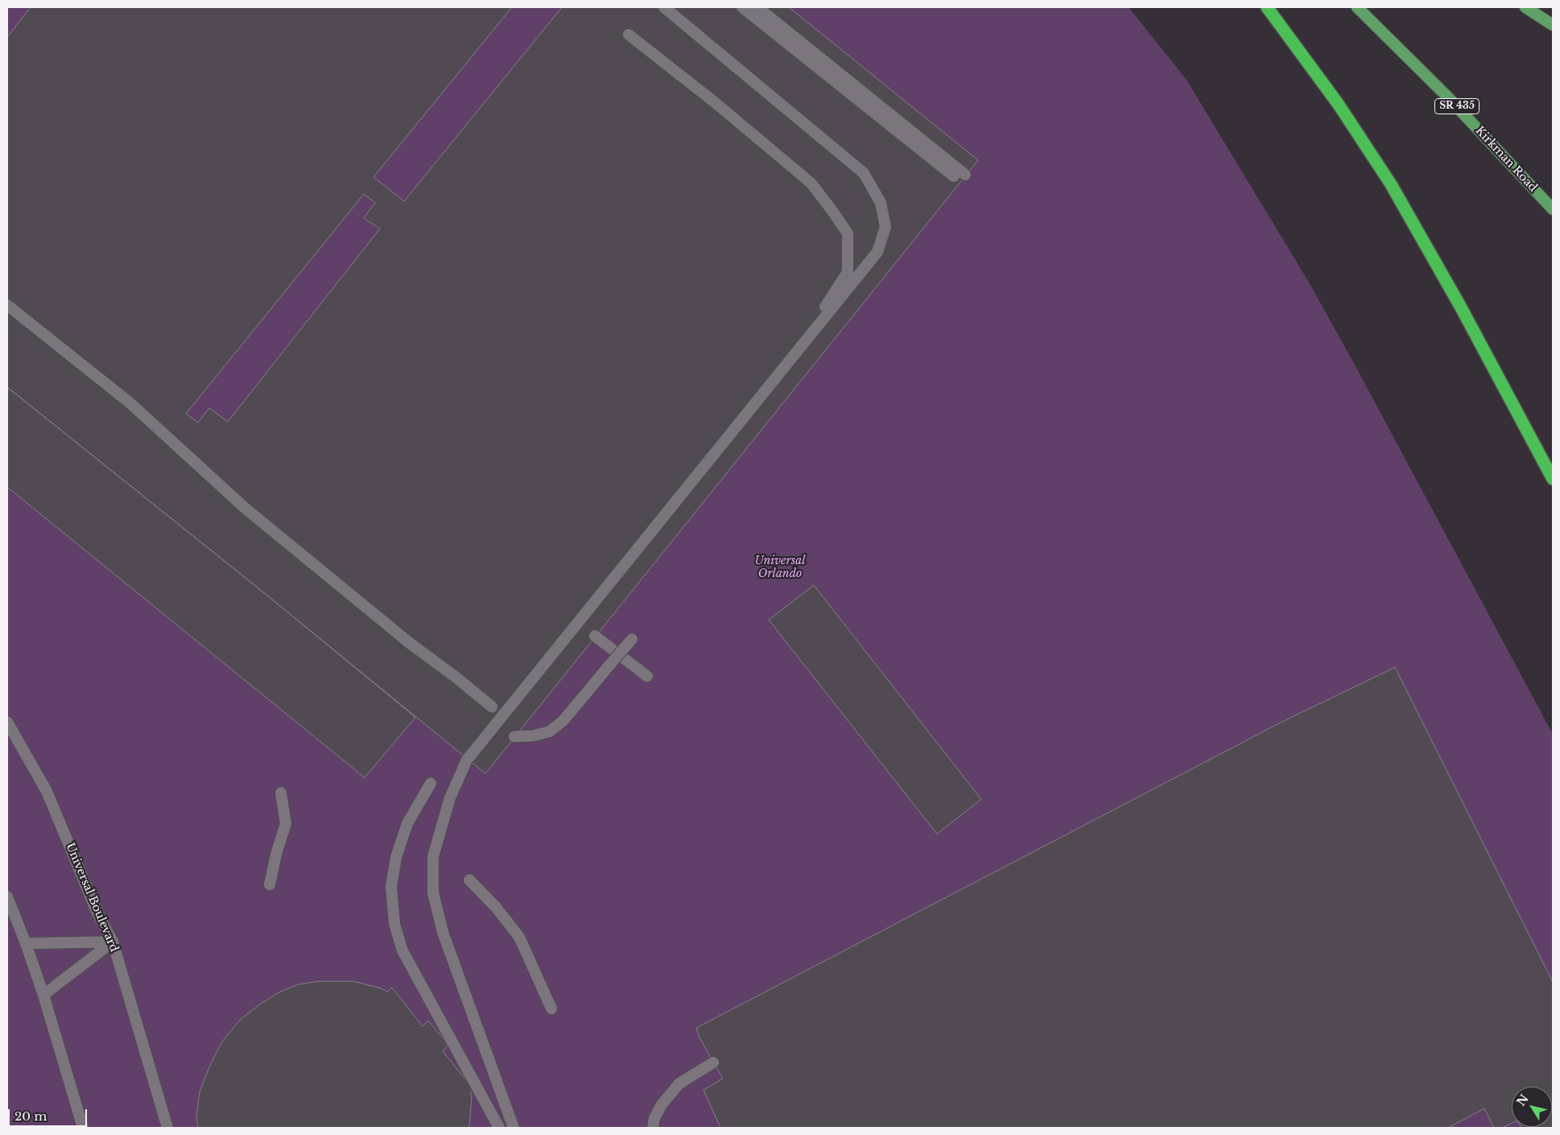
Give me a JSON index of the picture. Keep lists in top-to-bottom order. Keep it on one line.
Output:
{"streets":{"main road":["SR 435","Kirkman Road"],"street":["Universal Boulevard"]},"parks":["Universal Orlando"],"scale_bar":"20 m","north":"top left"}
